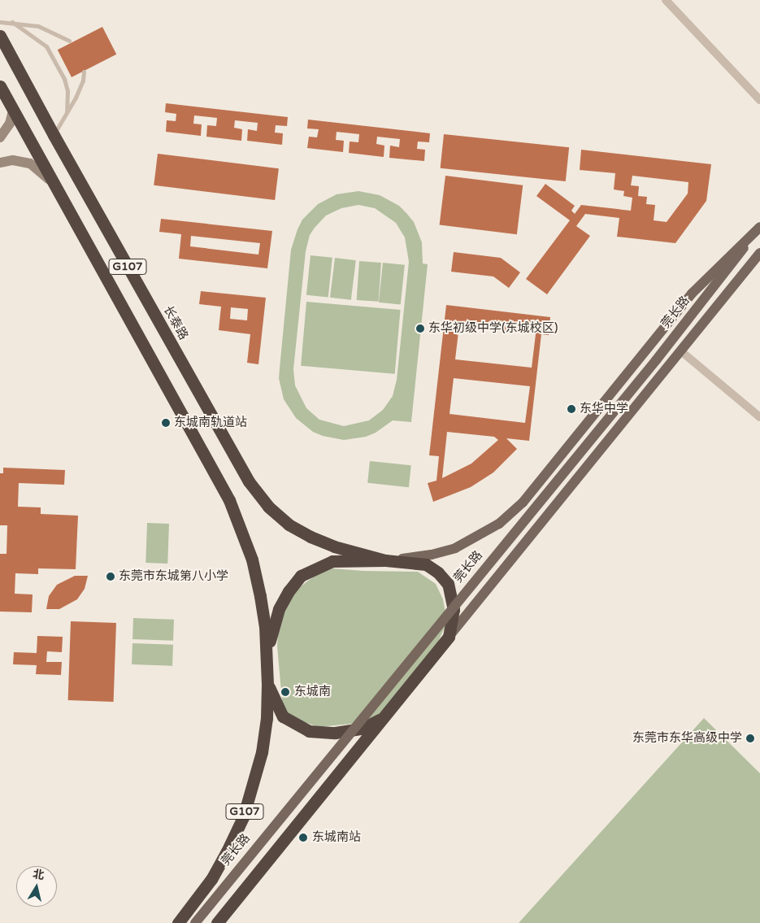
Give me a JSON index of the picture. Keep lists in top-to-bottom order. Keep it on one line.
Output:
{"streets":{"highway":["G107","莞长路","长泰路"]},"crossings":[["G107","莞长路"],["G107","长泰路"],["莞长路","长泰路"]],"places":["东华初级中学(东城校区)","东华中学","东城南轨道站","东莞市东城第八小学","东城南","东莞市东华高级中学","东城南站"],"north":"top"}
